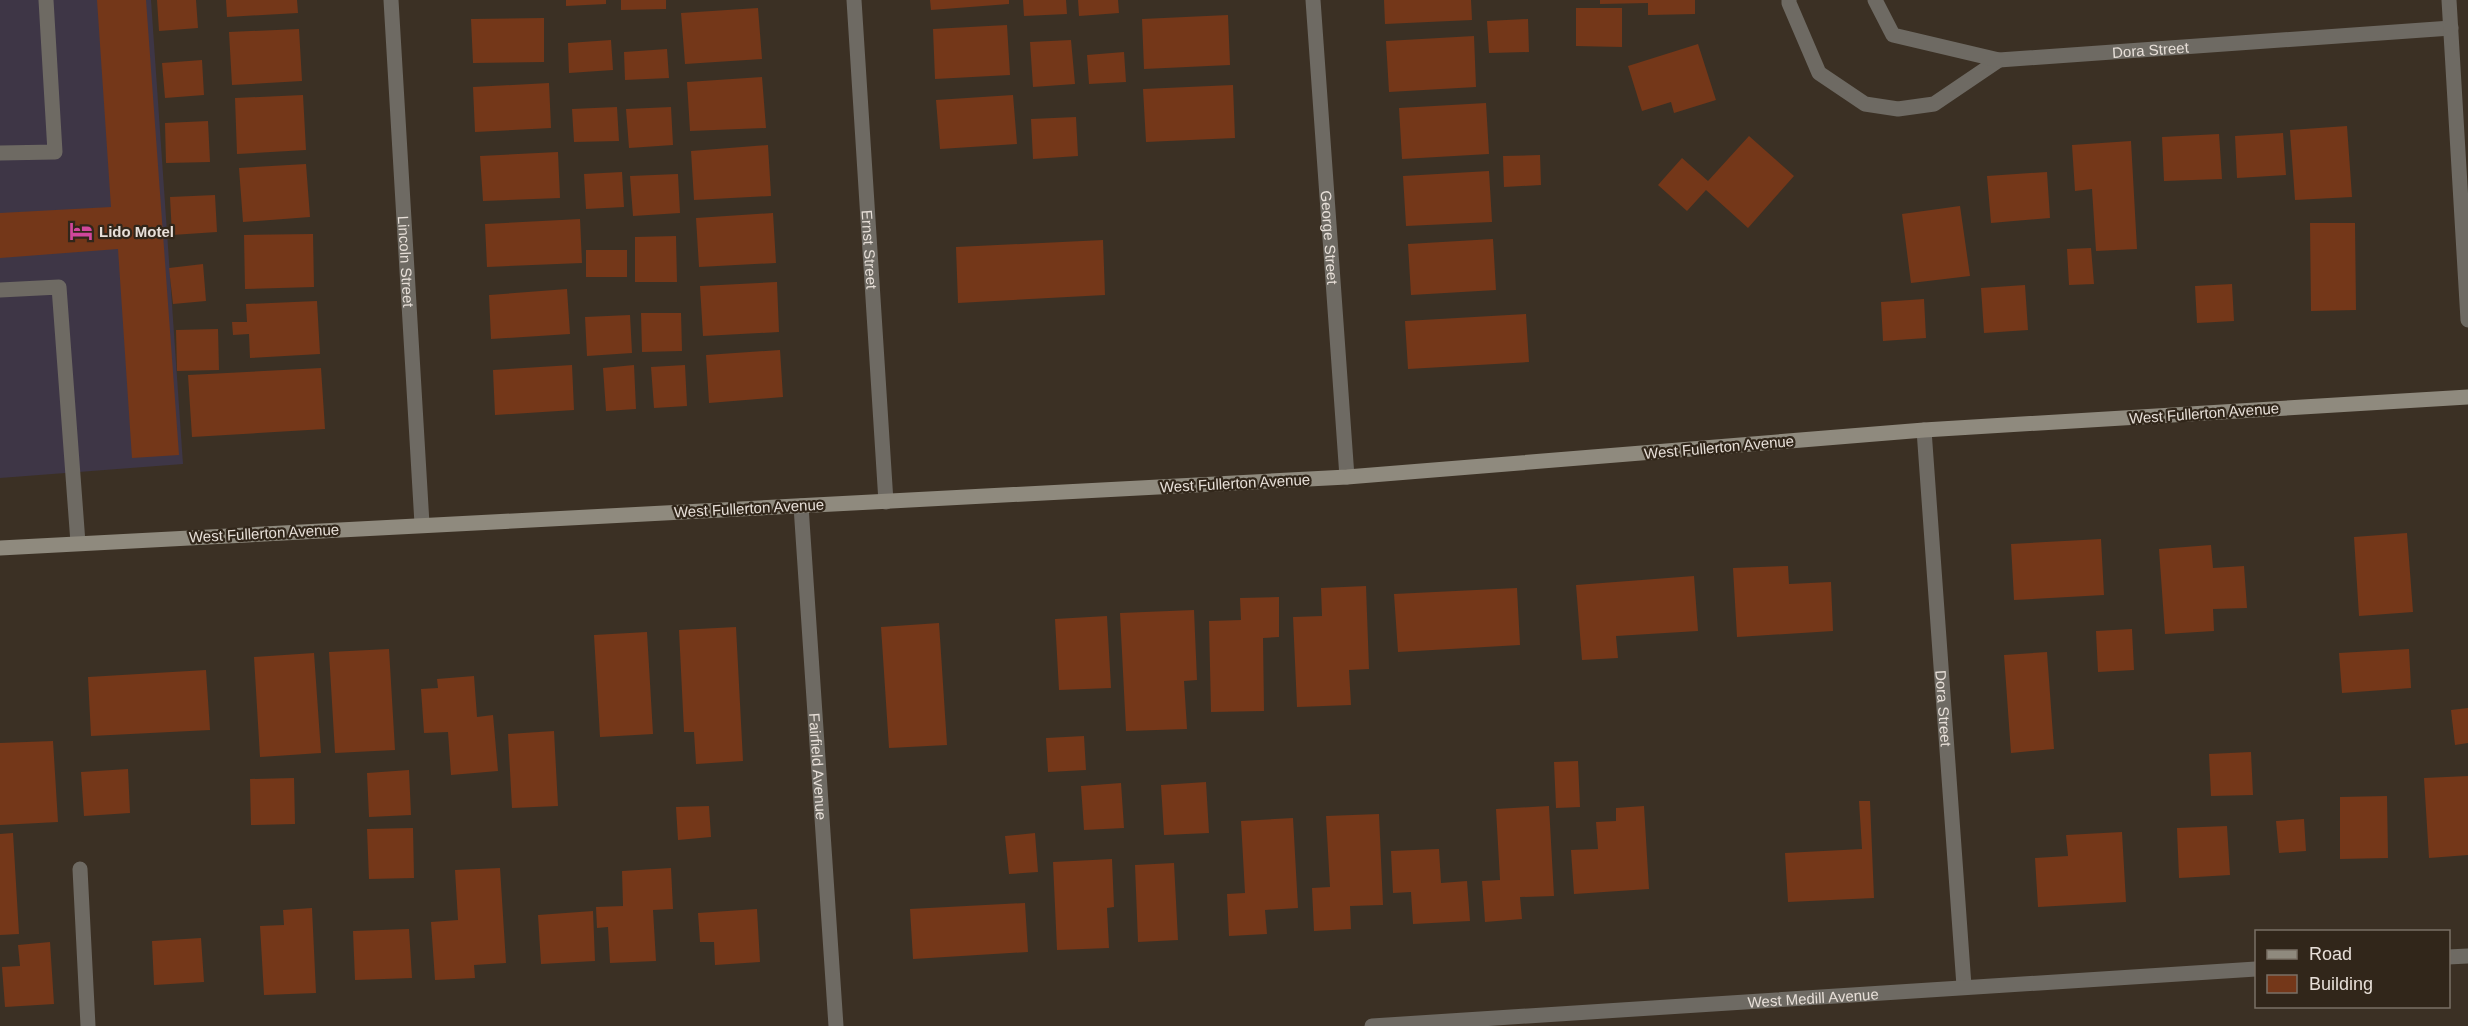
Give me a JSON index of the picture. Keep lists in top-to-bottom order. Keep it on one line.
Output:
{"streets":{"street":["Dora Street","George Street","Ernst Street","Lincoln Street","West Fullerton Avenue","Fairfield Avenue","West Medill Avenue"]},"crossings":[["Dora Street","West Fullerton Avenue"],["Dora Street","West Medill Avenue"],["George Street","West Fullerton Avenue"],["Ernst Street","West Fullerton Avenue"],["Lincoln Street","West Fullerton Avenue"],["West Fullerton Avenue","Fairfield Avenue"]],"places":{"hotel":["Lido Motel"]},"legend":["Road","Building"]}
